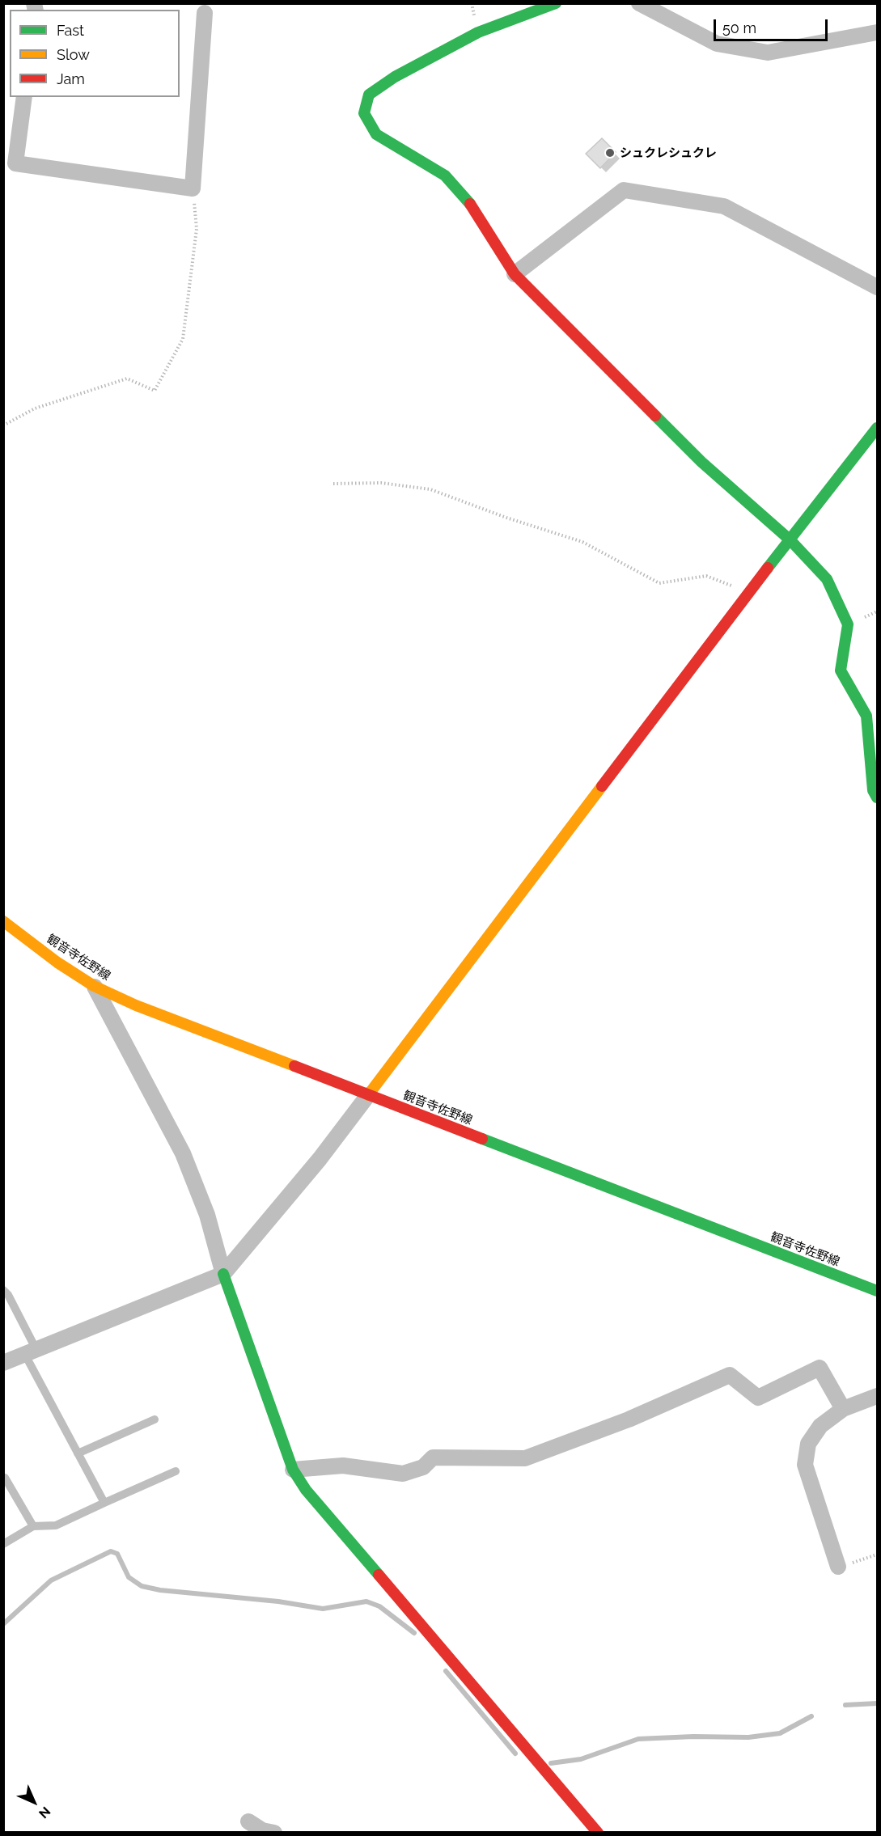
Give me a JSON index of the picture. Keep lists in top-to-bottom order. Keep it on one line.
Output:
{"streets":{"street":["観音寺佐野線"]},"places":["シュクレシュクレ"],"legend":["Fast","Slow","Jam"],"scale_bar":"50 m","north":"bottom right"}
